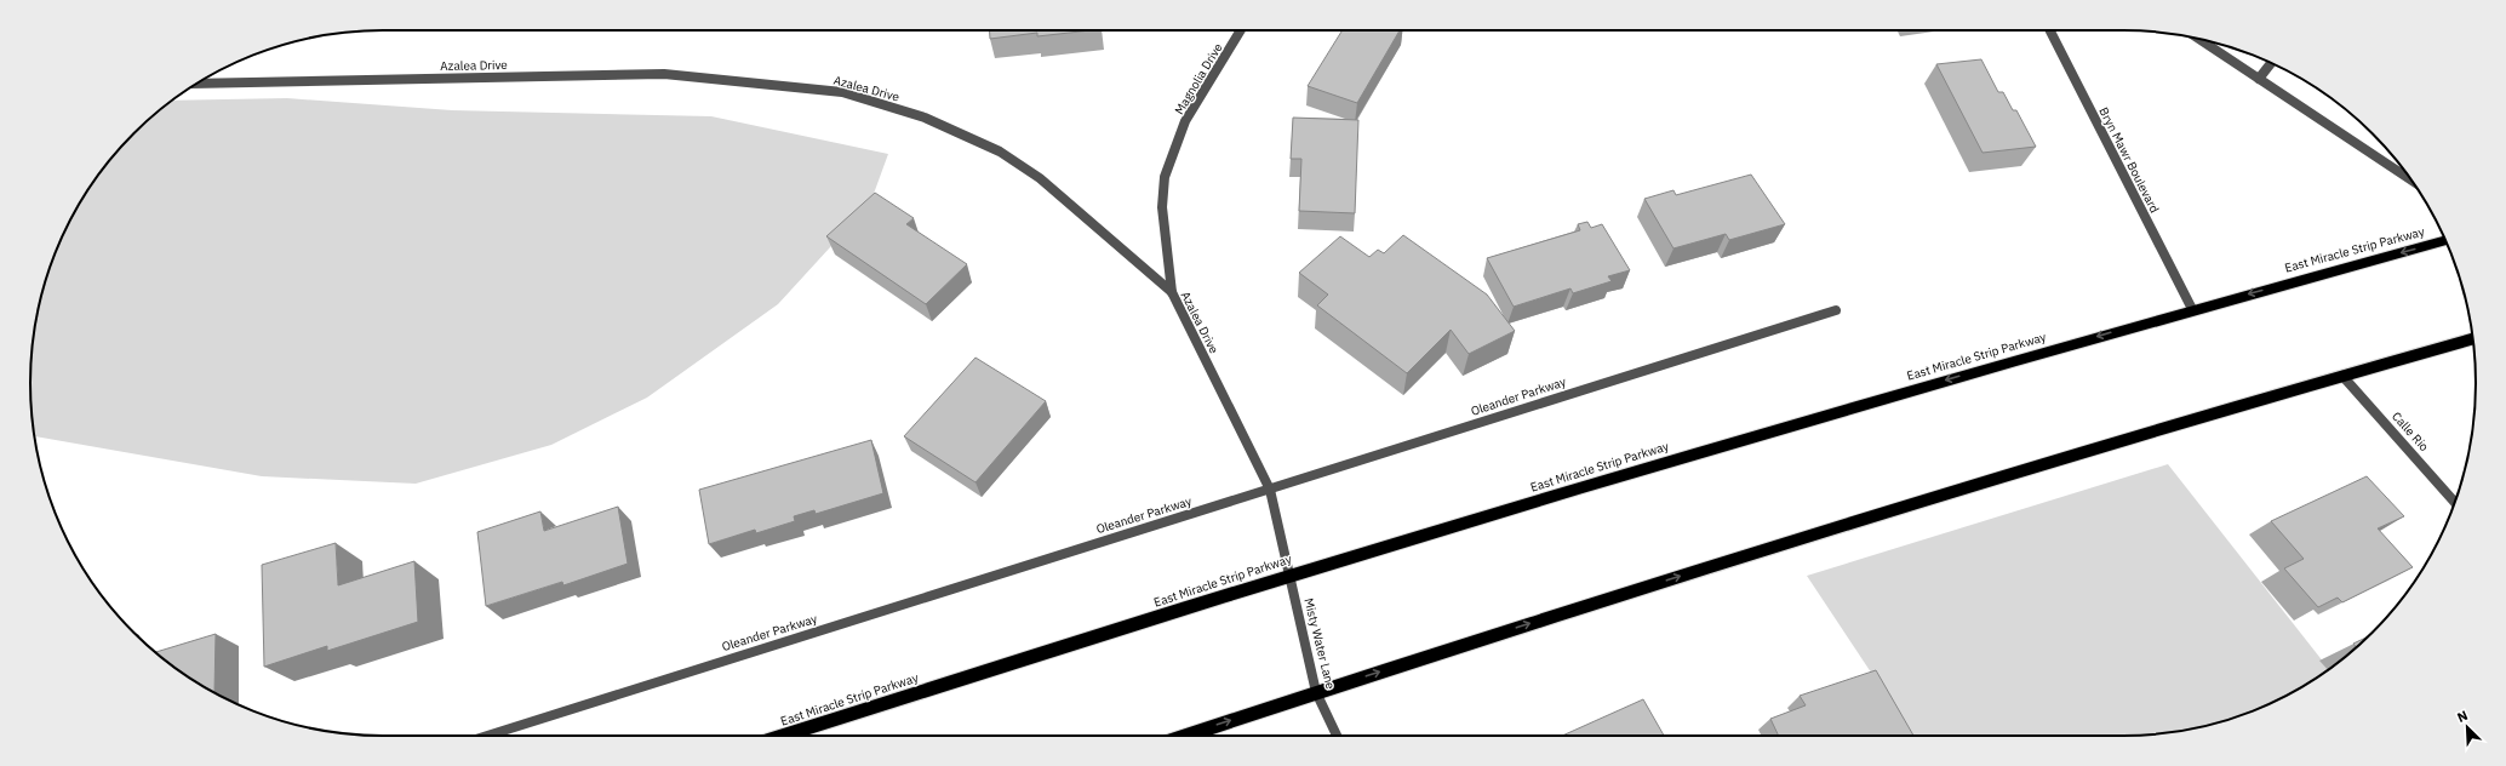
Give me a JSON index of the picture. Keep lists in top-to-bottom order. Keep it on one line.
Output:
{"streets":{"highway":["East Miracle Strip Parkway"],"street":["Azalea Drive","Magnolia Drive","Bryn Mawr Boulevard","Oleander Parkway","Calle Rio","Misty Water Lane"]},"crossings":[["Azalea Drive","Magnolia Drive"],["Azalea Drive","East Miracle Strip Parkway"],["Azalea Drive","Oleander Parkway"],["Azalea Drive","Misty Water Lane"],["Bryn Mawr Boulevard","East Miracle Strip Parkway"],["East Miracle Strip Parkway","Misty Water Lane"]],"north":"top left"}
